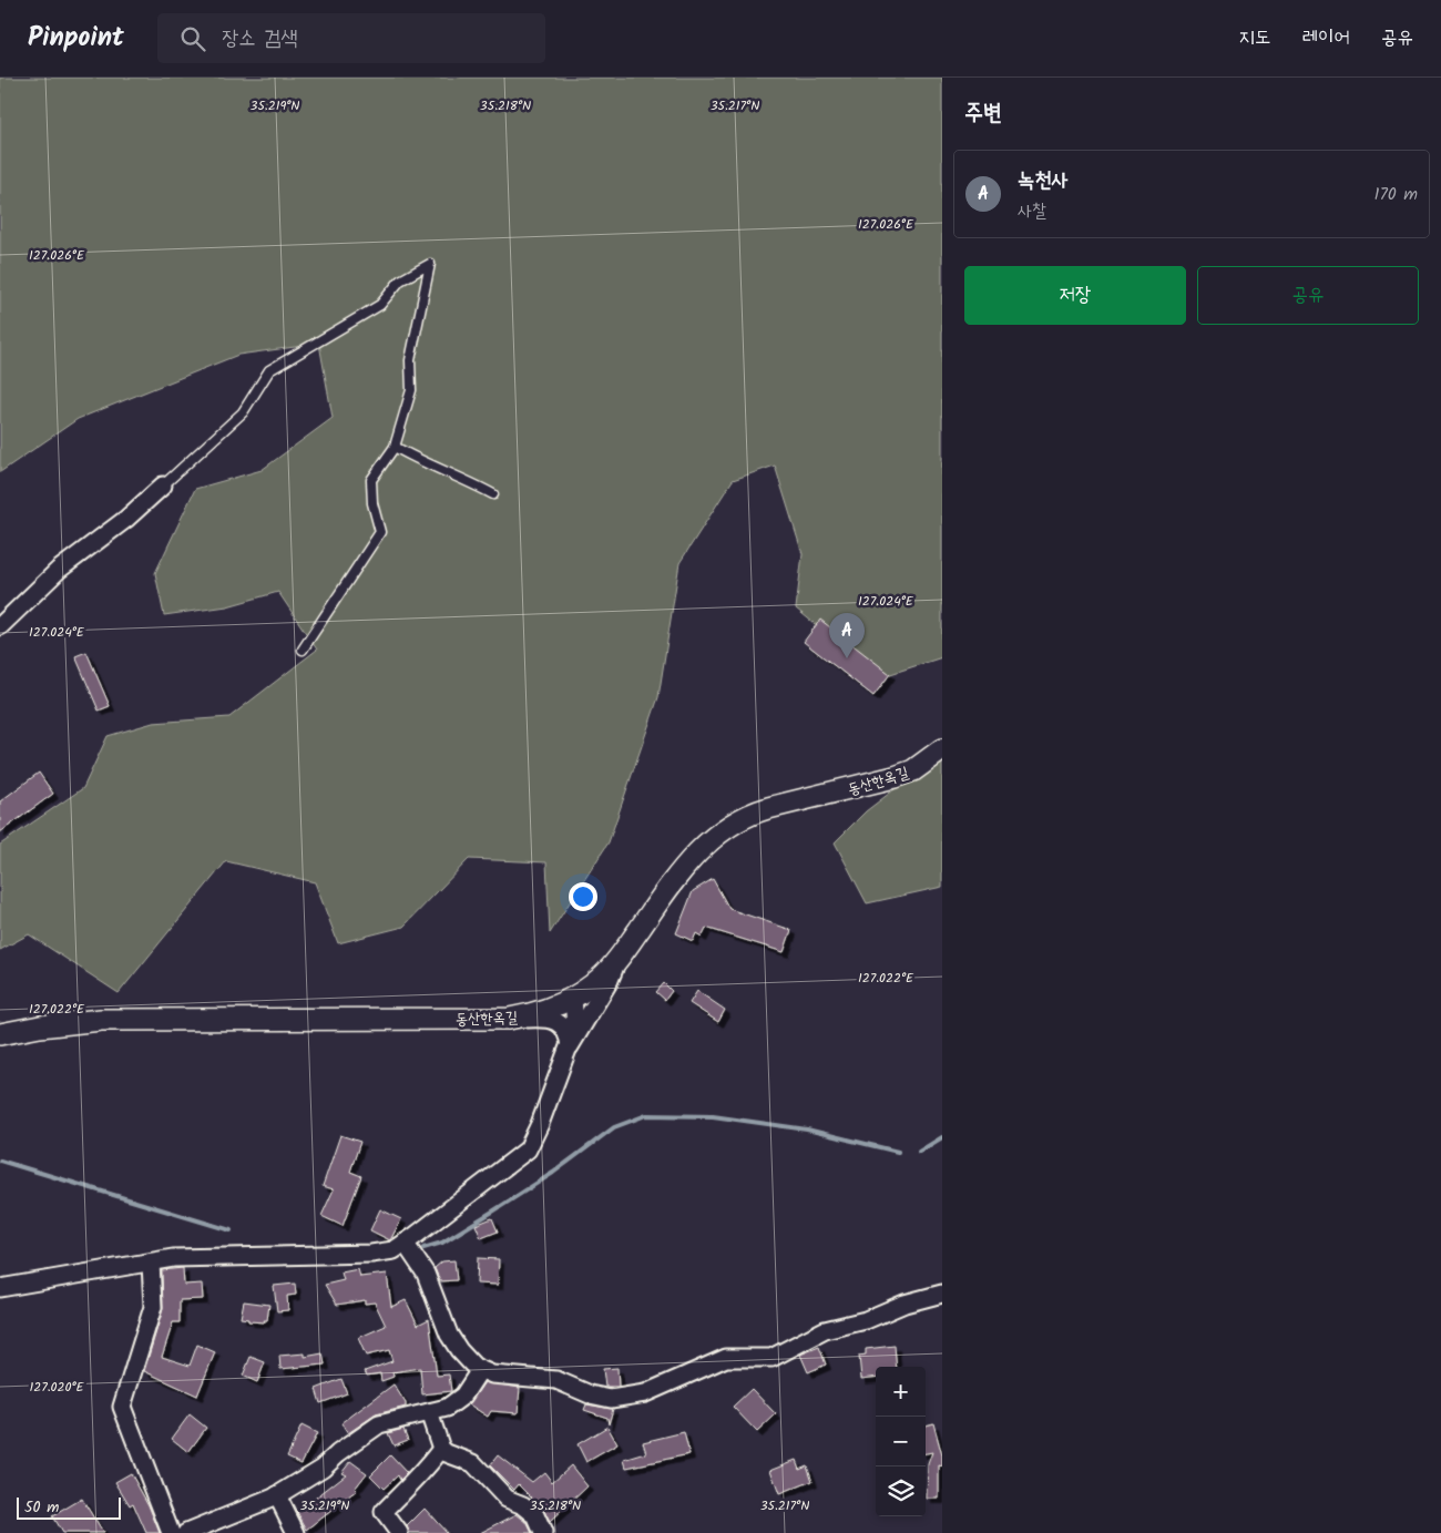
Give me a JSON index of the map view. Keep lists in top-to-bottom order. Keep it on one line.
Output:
{"streets":{"street":["동산한옥길"]},"scale_bar":"50 m","page":{"header":"Pinpoint","search":"장소 검색","nav":["지도","레이어","공유"],"heading":"주변","list":[{"mark":"A","name":"녹천사","note":"사찰","value":"170 m"}],"buttons":["저장","공유"],"pins":"A","map_buttons":["+","−"],"scale":"50 m"},"coordinates":["35.219°N","35.218°N","35.217°N","127.026°E","127.024°E","127.022°E","127.020°E"]}
